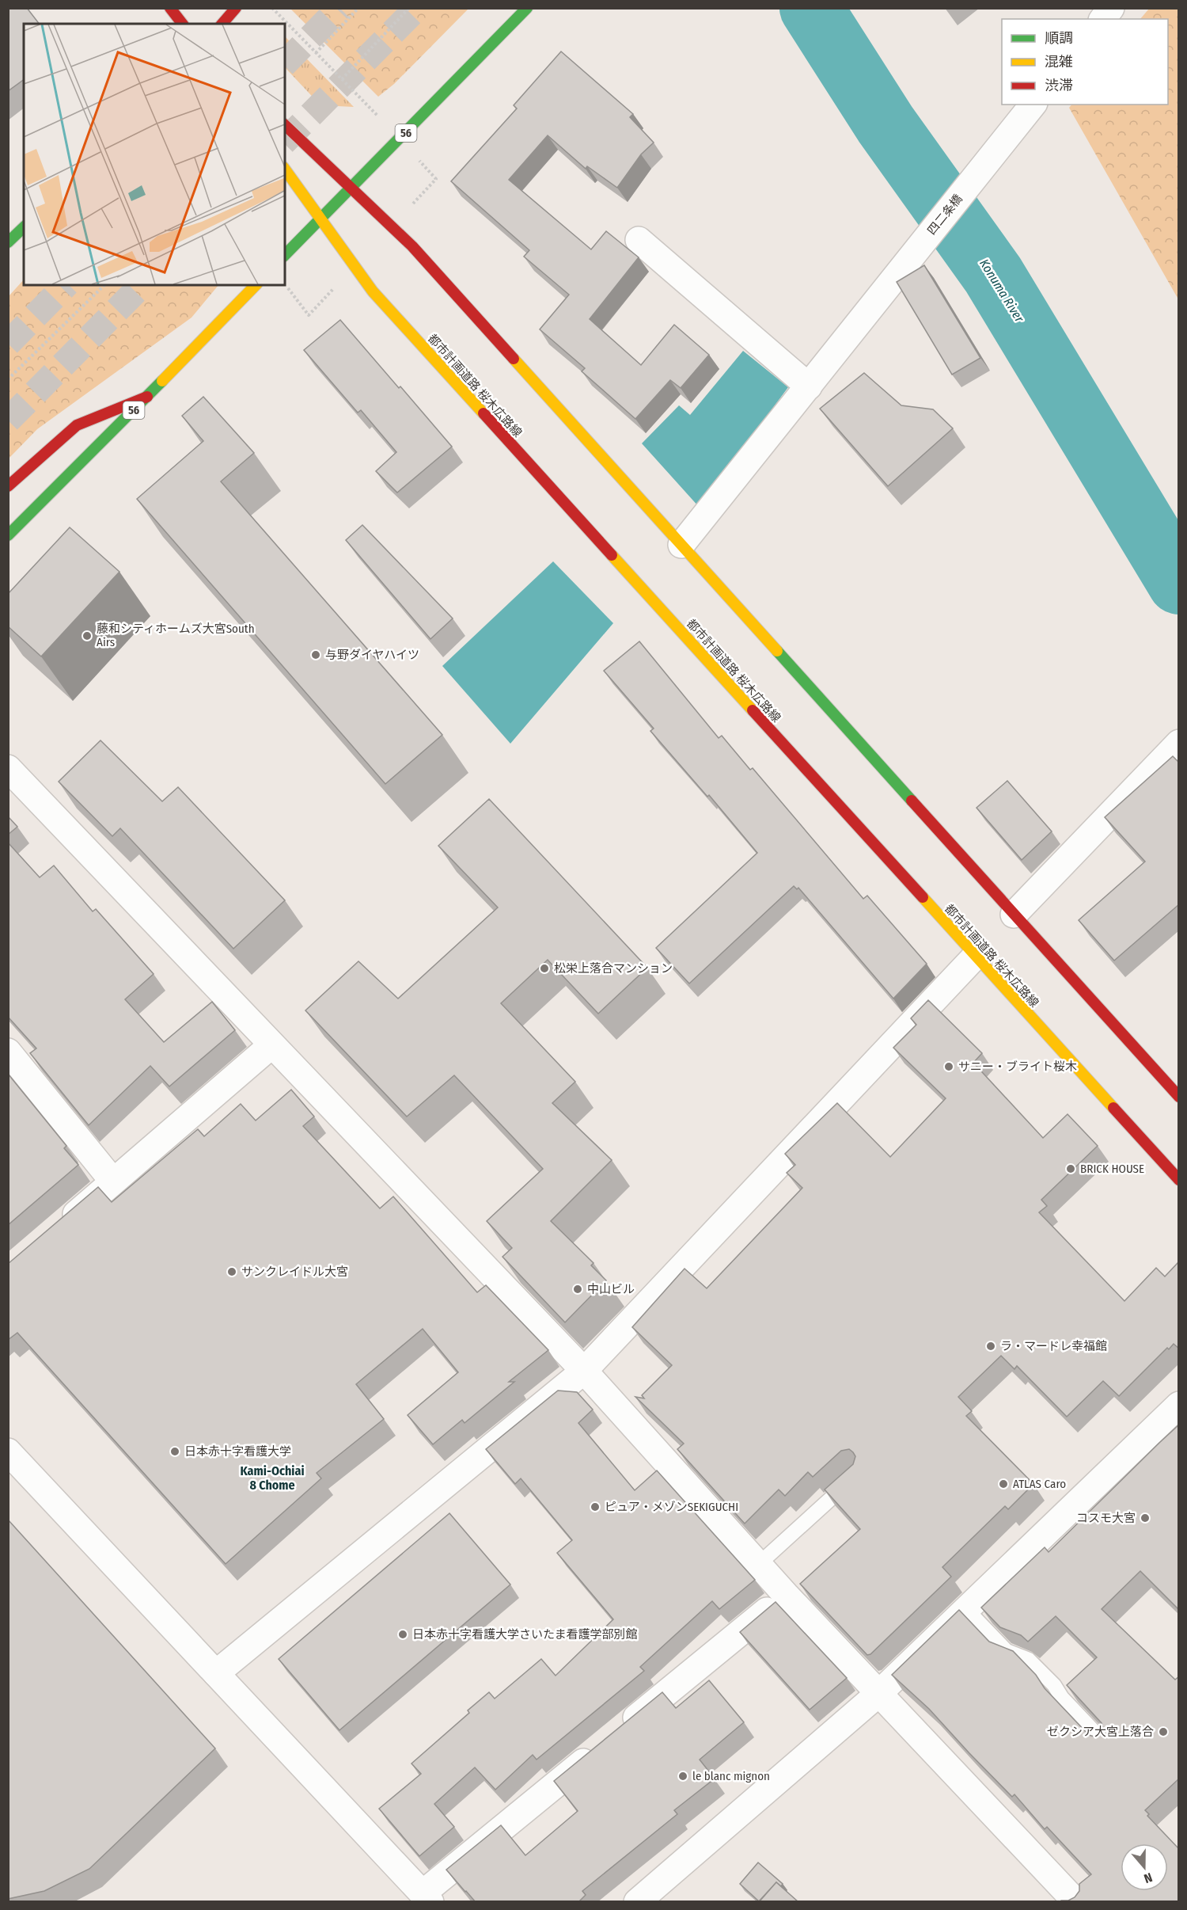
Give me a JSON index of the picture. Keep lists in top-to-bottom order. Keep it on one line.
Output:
{"streets":{"main road":["56","都市計画道路 桜木広路線"],"street":["四二条橋"]},"crossings":[["56","都市計画道路 桜木広路線"]],"districts":["Kami-Ochiai 8 Chome"],"water":["Konuma River"],"places":["藤和シティホームズ大宮South Airs","与野ダイヤハイツ","松栄上落合マンション","サニー・ブライト桜木","BRICK HOUSE","サンクレイドル大宮","中山ビル","ラ・マードレ幸福館","日本赤十字看護大学","ATLAS Caro","ピュア・メゾンSEKIGUCHI","コスモ大宮","日本赤十字看護大学さいたま看護学部別館","ゼクシア大宮上落合","le blanc mignon"],"legend":["順調","混雑","渋滞"],"north":"bottom"}
